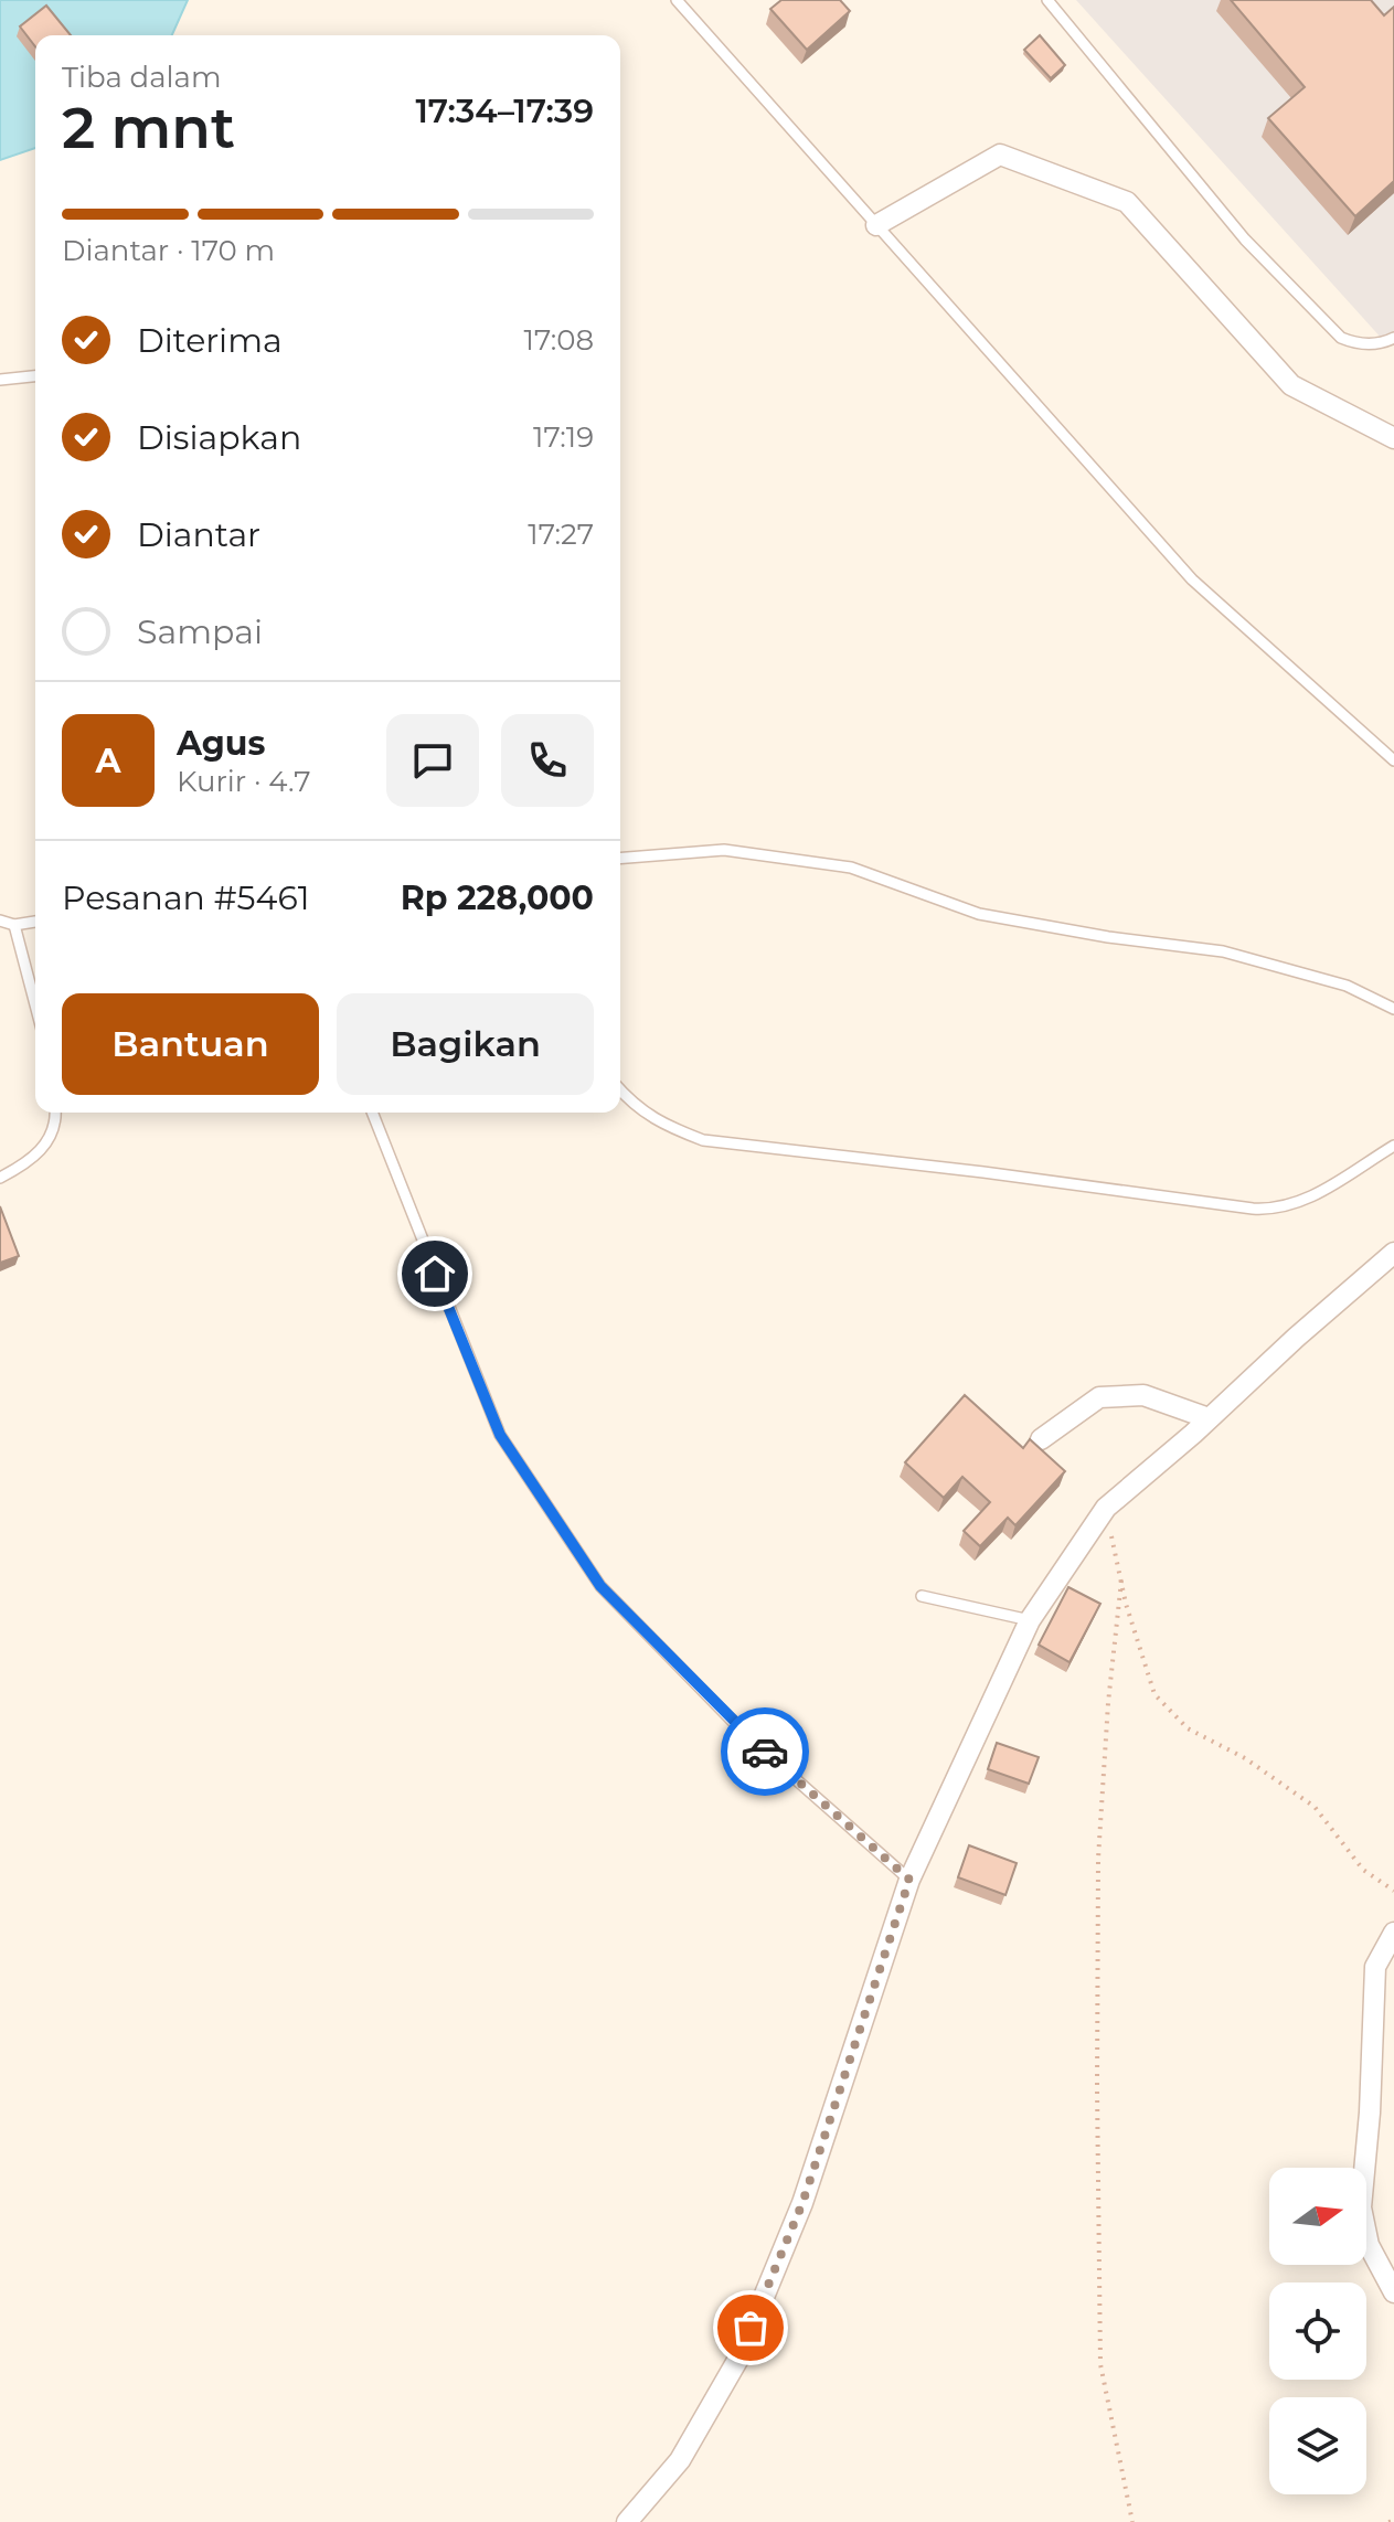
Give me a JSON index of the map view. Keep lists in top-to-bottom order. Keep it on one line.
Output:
{"north":"right","page":{"heading":["2 mnt","Tiba dalam","17:34–17:39"],"panel":["Agus","Kurir · 4.7","Pesanan #5461","Rp 228,000"],"bar":"Diantar · 170 m","list":[["Diterima","17:08"],["Disiapkan","17:19"],["Diantar","17:27"],"Sampai"],"round":"A","buttons":["Bantuan","Bagikan"]}}
